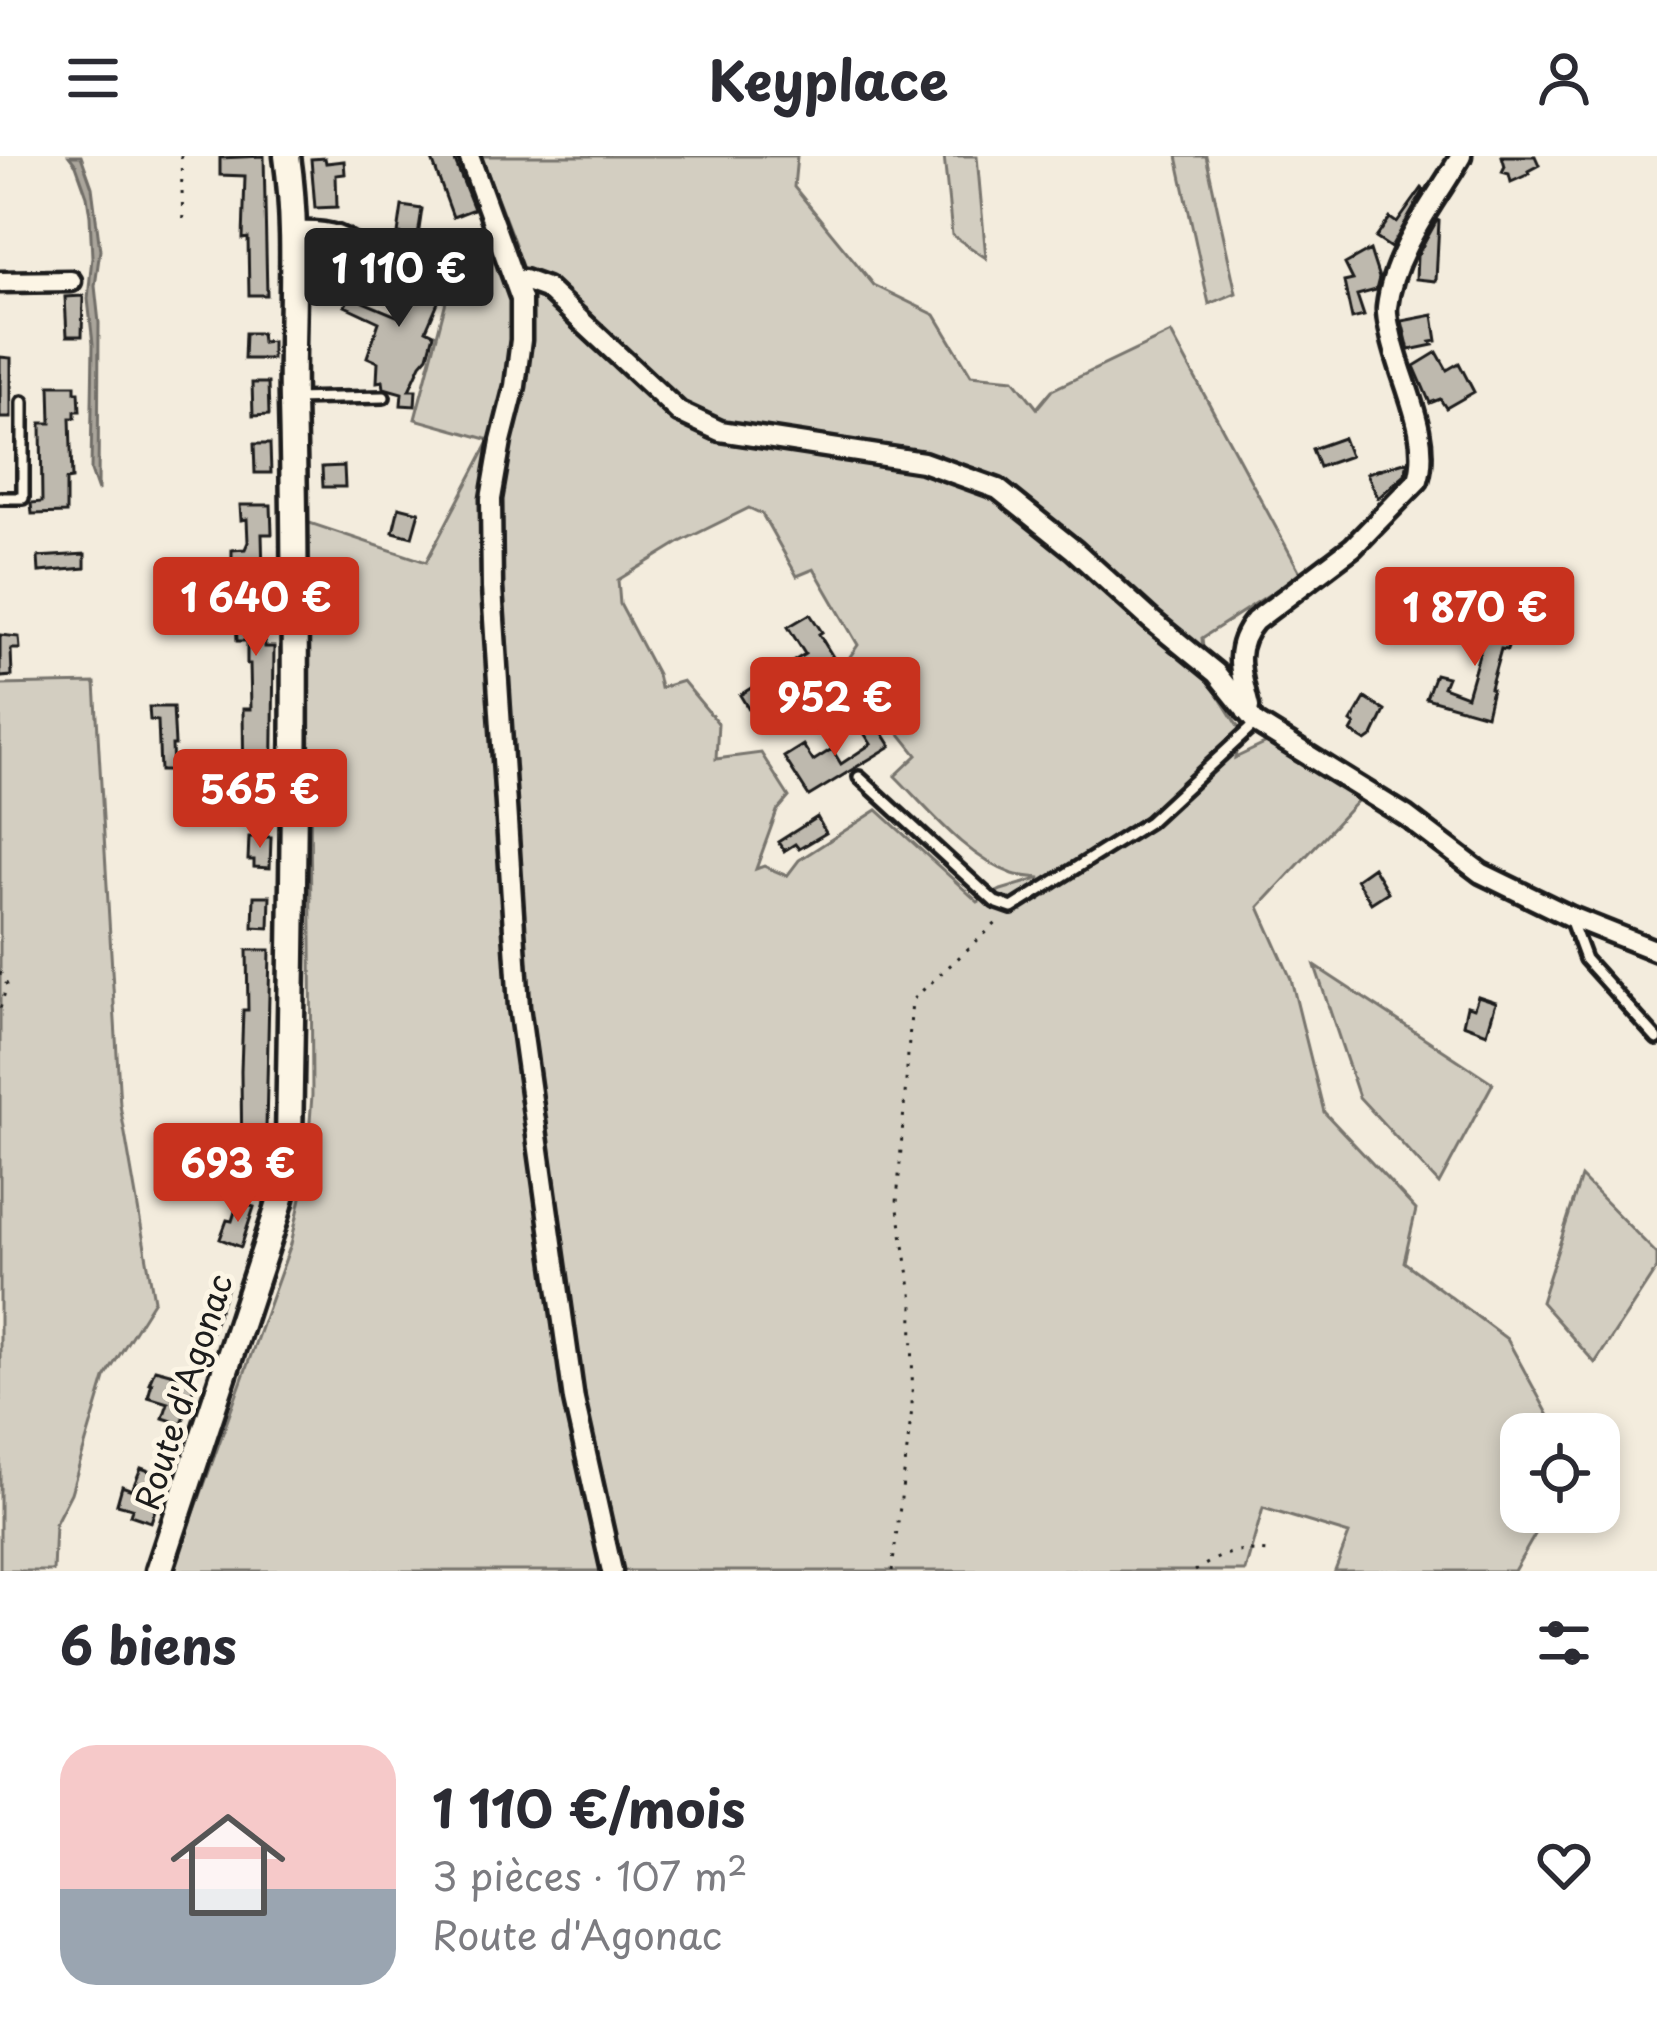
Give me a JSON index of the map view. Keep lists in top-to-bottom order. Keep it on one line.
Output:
{"streets":{"main road":["Route d'Agonac"]},"page":{"header":"Keyplace","price":["1 110 €","1 640 €","1 870 €","952 €","565 €","693 €"],"heading":"6 biens","list":[{"name":"1 110 €/mois","note":"3 pièces · 107 m² · Route d'Agonac"}]}}
